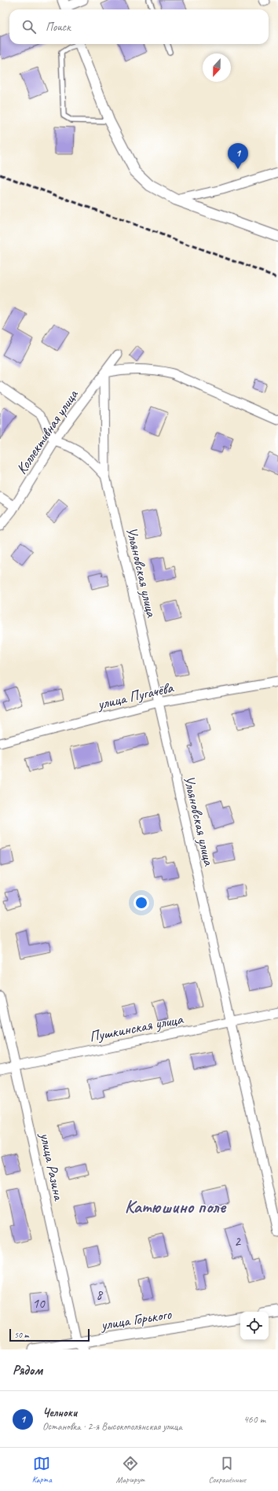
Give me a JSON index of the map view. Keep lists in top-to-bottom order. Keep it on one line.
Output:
{"streets":{"street":["Коллективная улица","Ульяновская улица","улица Пугачёва","Пушкинская улица","улица Разина","улица Горького"]},"crossings":[["Коллективная улица","Ульяновская улица"],["Ульяновская улица","улица Пугачёва"],["Ульяновская улица","Пушкинская улица"],["Пушкинская улица","улица Разина"],["улица Разина","улица Горького"]],"districts":["Катюшино поле"],"house_numbers":["2","8","10"],"scale_bar":"50 m","north":"bottom","page":{"search":"Поиск","pins":"1","scale":"50 m","heading":"Рядом","list":[{"mark":"1","name":"Челноки","note":"Остановка · 2-я Высокополянская улица","value":"460 m"}],"nav":["Карта","Маршрут","Сохранённые"]}}
